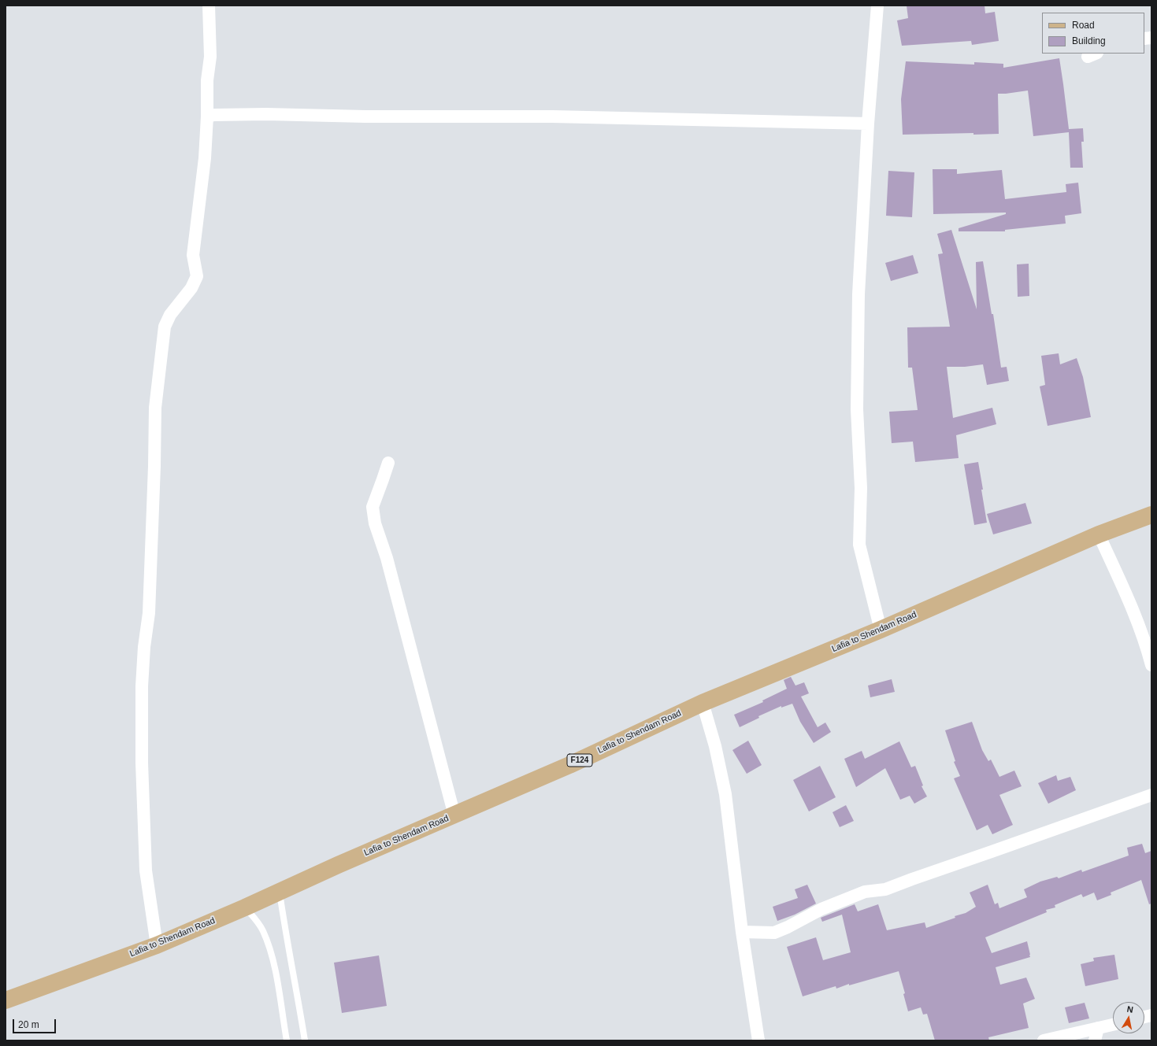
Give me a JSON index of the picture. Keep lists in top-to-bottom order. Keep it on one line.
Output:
{"streets":{"main road":["Lafia to Shendam Road","F124"]},"legend":["Road","Building"],"scale_bar":"20 m","north":"top"}
